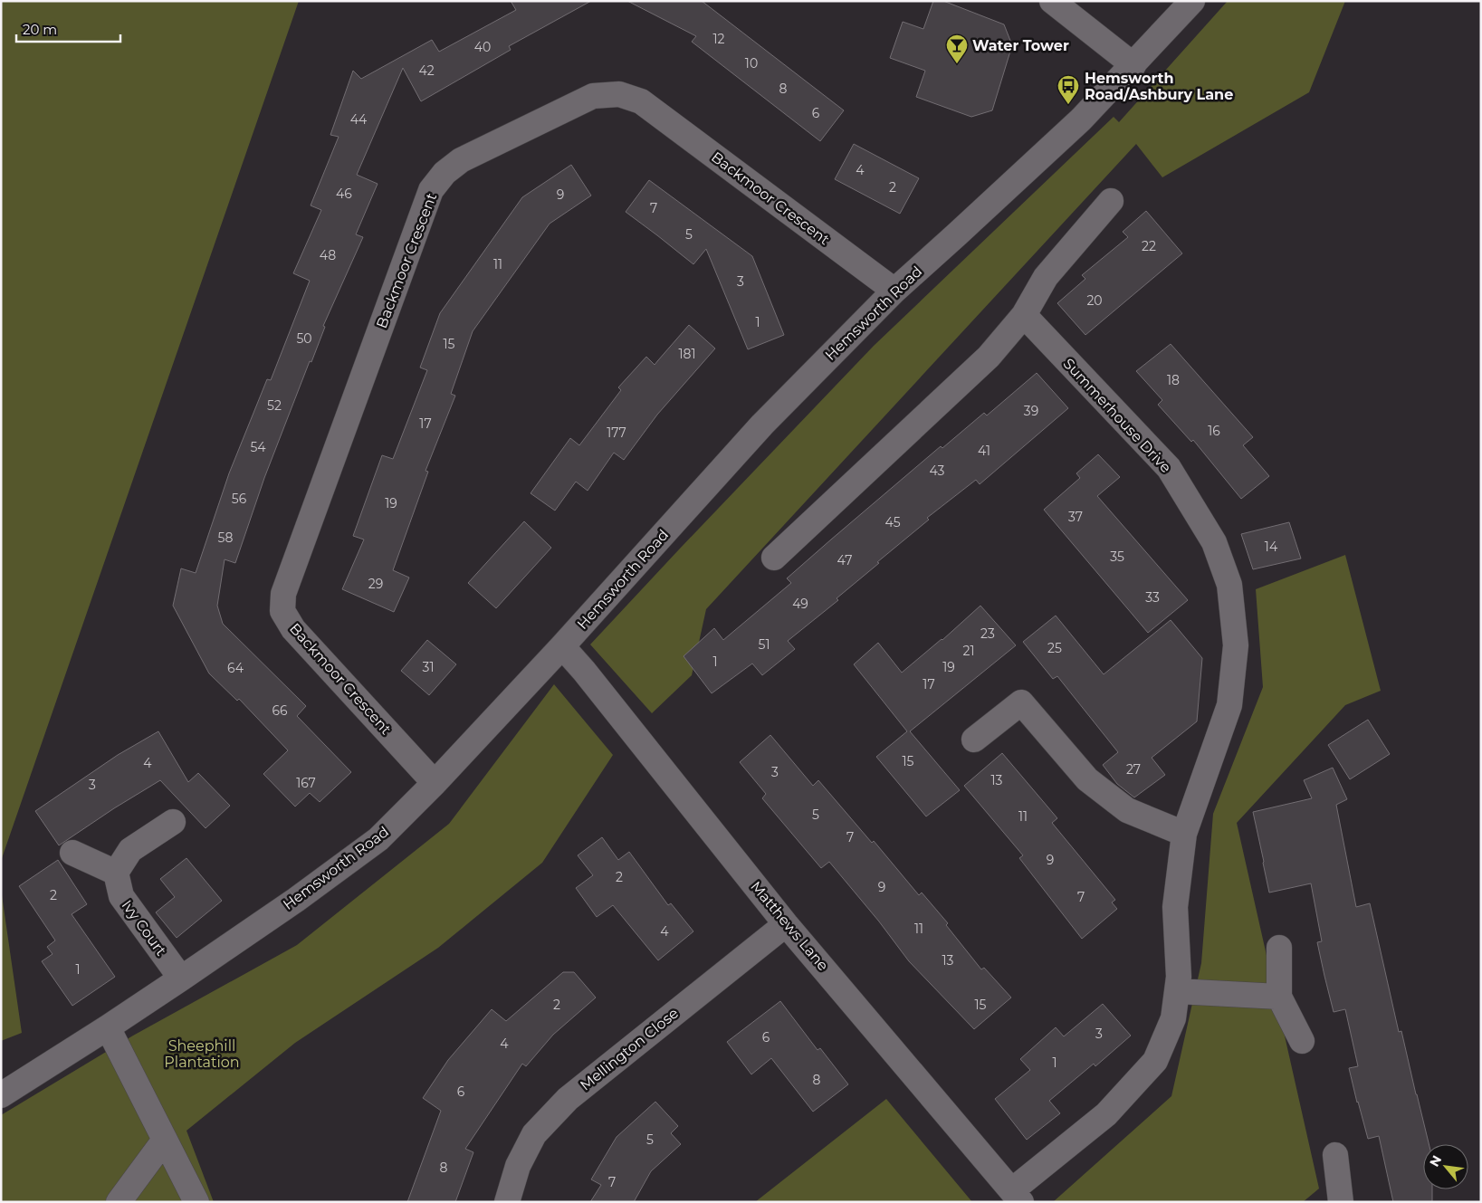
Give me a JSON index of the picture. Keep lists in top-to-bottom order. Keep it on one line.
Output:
{"streets":{"street":["Backmoor Crescent","Hemsworth Road","Summerhouse Drive","Matthews Lane","Ivy Court","Mellington Close"]},"crossings":[["Backmoor Crescent","Hemsworth Road"],["Hemsworth Road","Matthews Lane"],["Hemsworth Road","Ivy Court"],["Summerhouse Drive","Matthews Lane"],["Matthews Lane","Mellington Close"]],"parks":["Sheephill Plantation"],"places":{"bar":["Water Tower"],"bus stop":["Hemsworth Road/Ashbury Lane"]},"house_numbers":["12","40","10","42","8","6","44","4","2","46","9","7","5","22","48","11","3","20","1","50","15","181","18","52","39","17","16","177","54","41","43","56","19","37","45","58","14","35","47","29","33","49","23","51","25","21","1","31","19","64","17","66","15","4","27","3","13","167","3","5","11","7","9","2","9","2","7","11","4","13","1","2","15","3","6","4","1","8","6","5","8","7"],"scale_bar":"20 m","north":"top left"}
